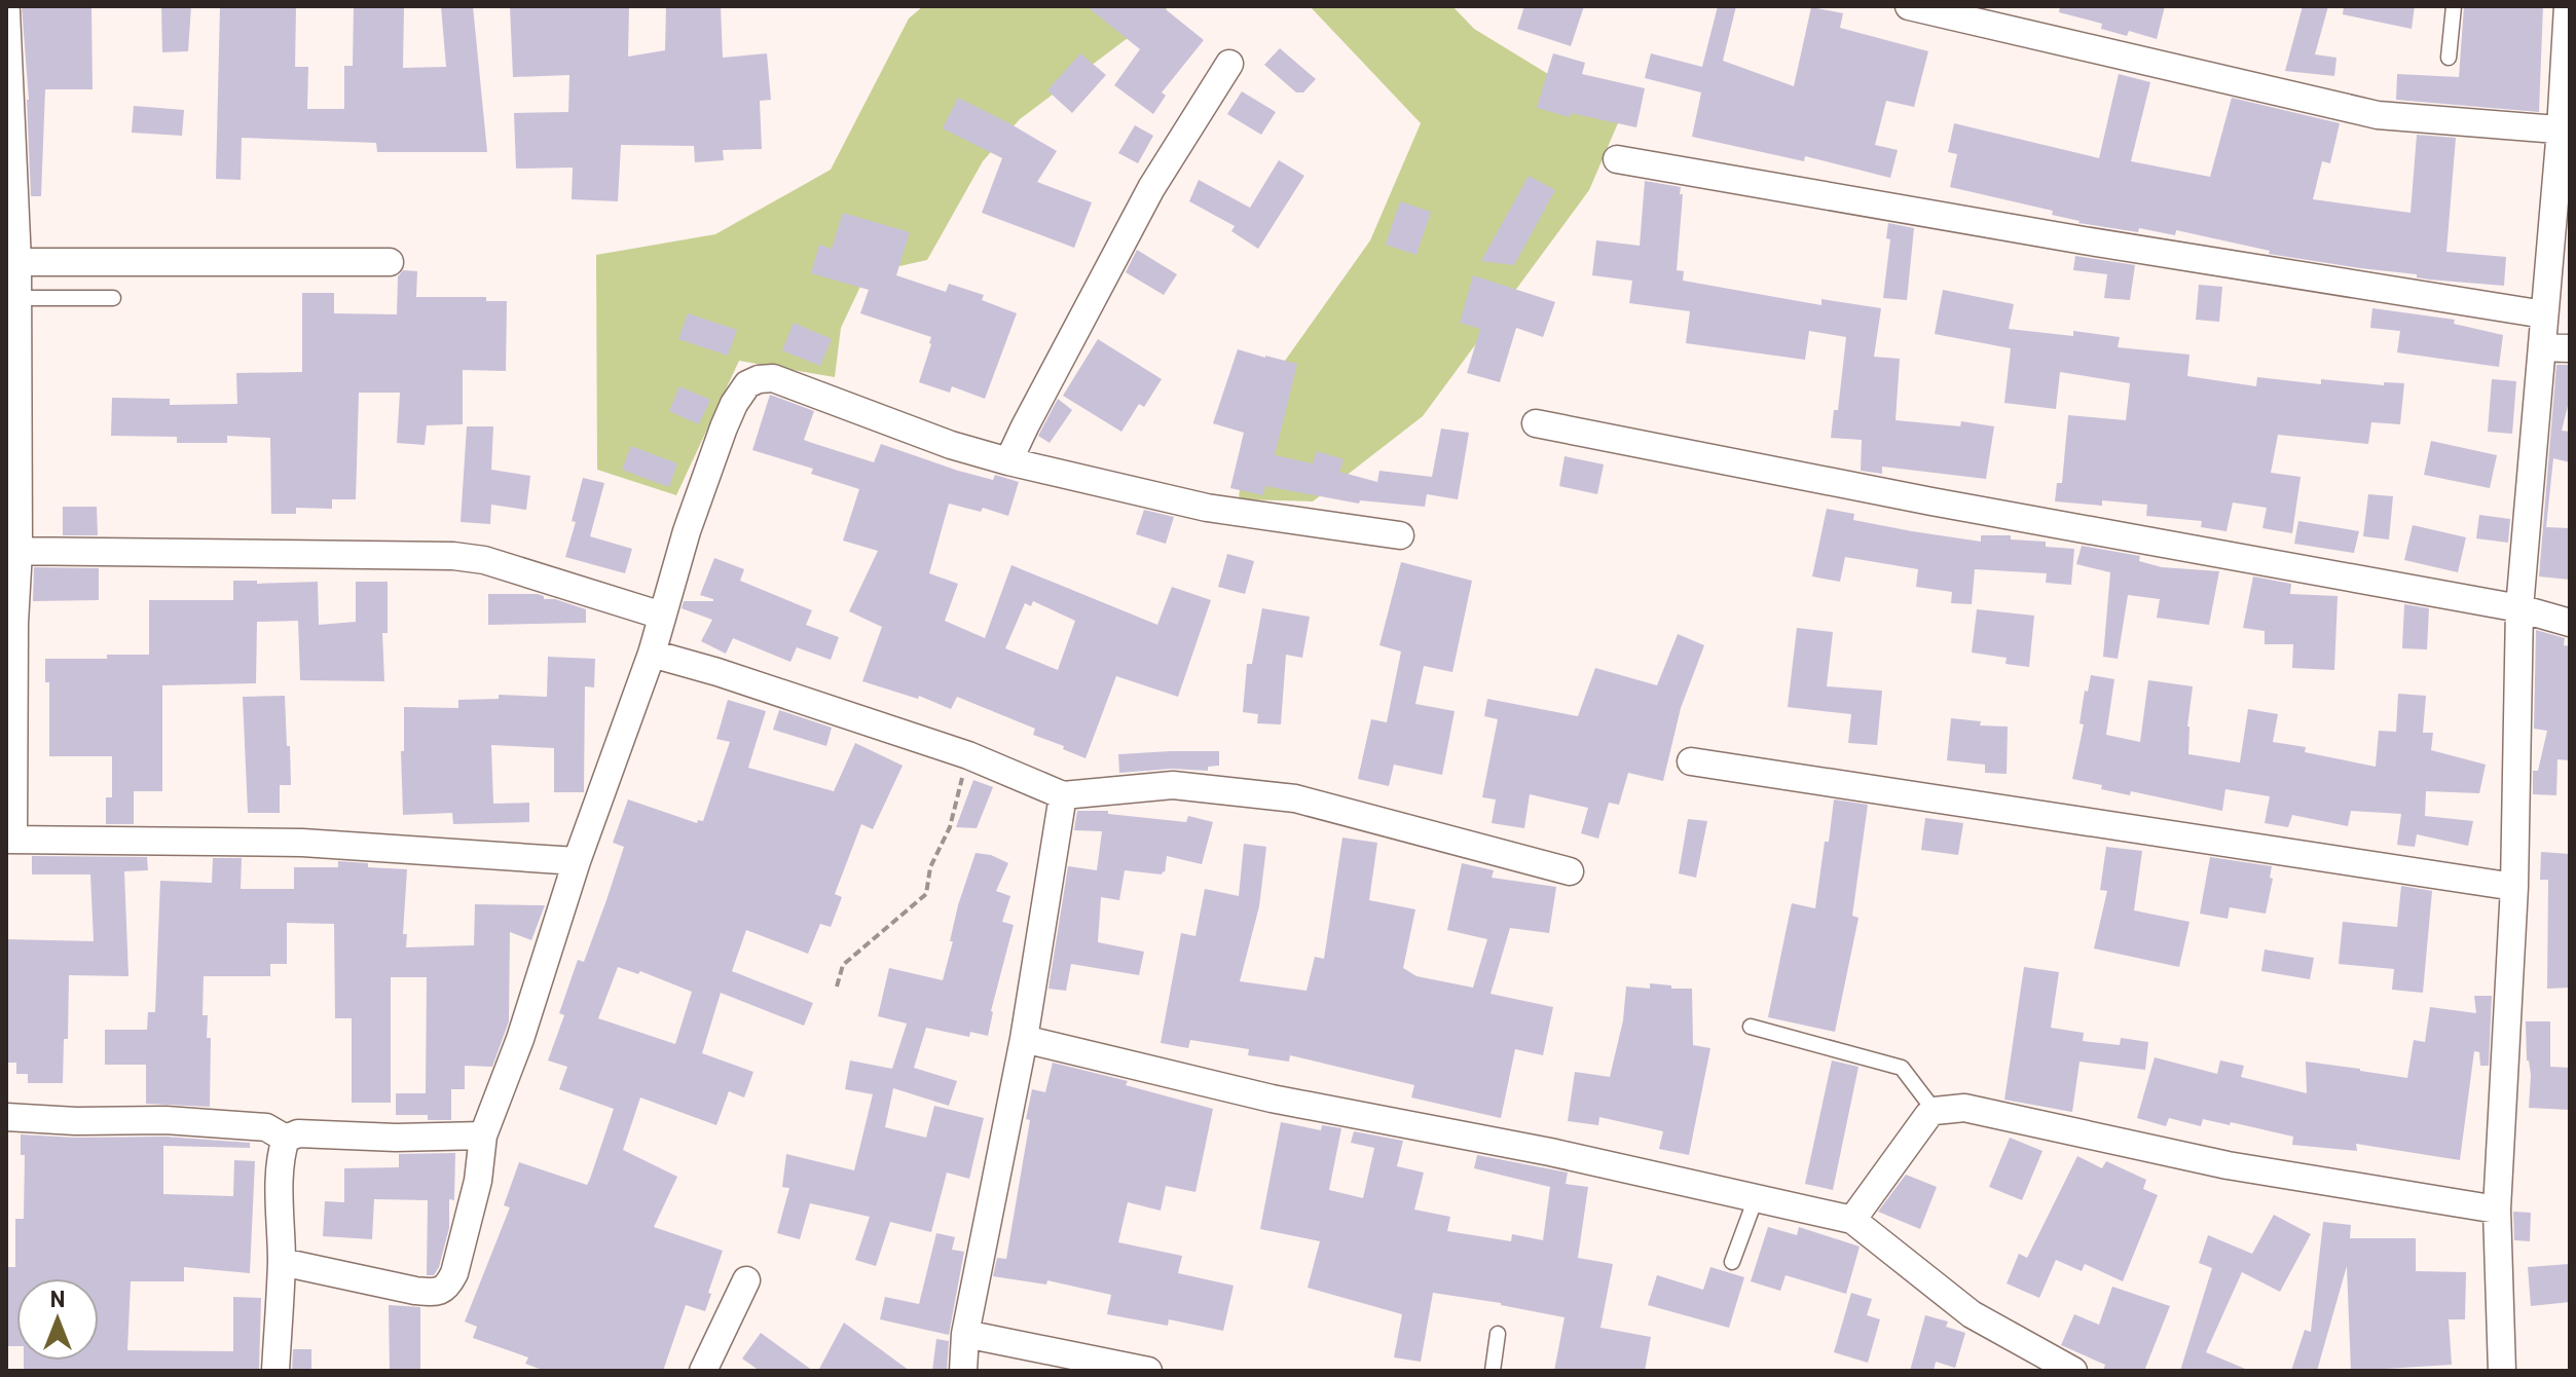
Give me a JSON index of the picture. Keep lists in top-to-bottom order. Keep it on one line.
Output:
{"north":"top"}
